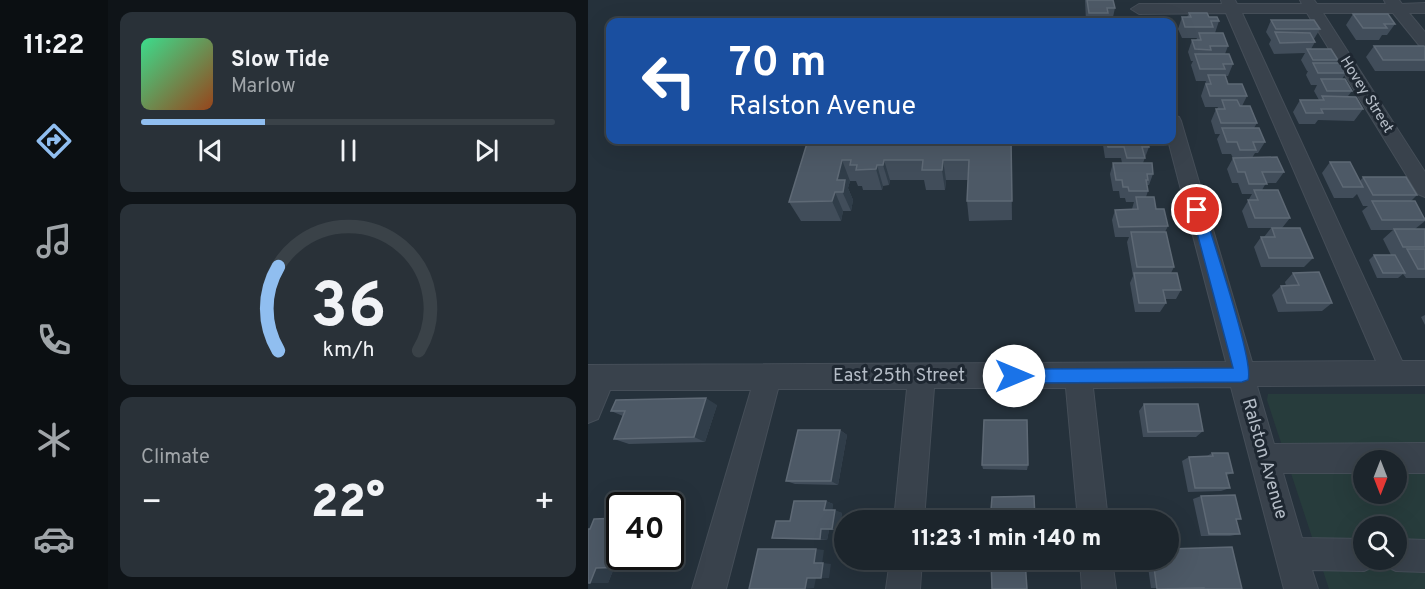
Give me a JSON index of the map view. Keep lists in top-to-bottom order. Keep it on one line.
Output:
{"streets":{"street":["Hovey Street","East 25th Street","Ralston Avenue"]},"crossings":[["East 25th Street","Ralston Avenue"]],"north":"bottom","page":{"tabs":"11:22","turn":["70 m","Ralston Avenue"],"song":["Slow Tide","Marlow"],"tile":"Climate","heat":["−","22°","+"],"limit":"40","trip":"11:23 · 1 min · 140 m","gauge":["36","km/h"]}}
